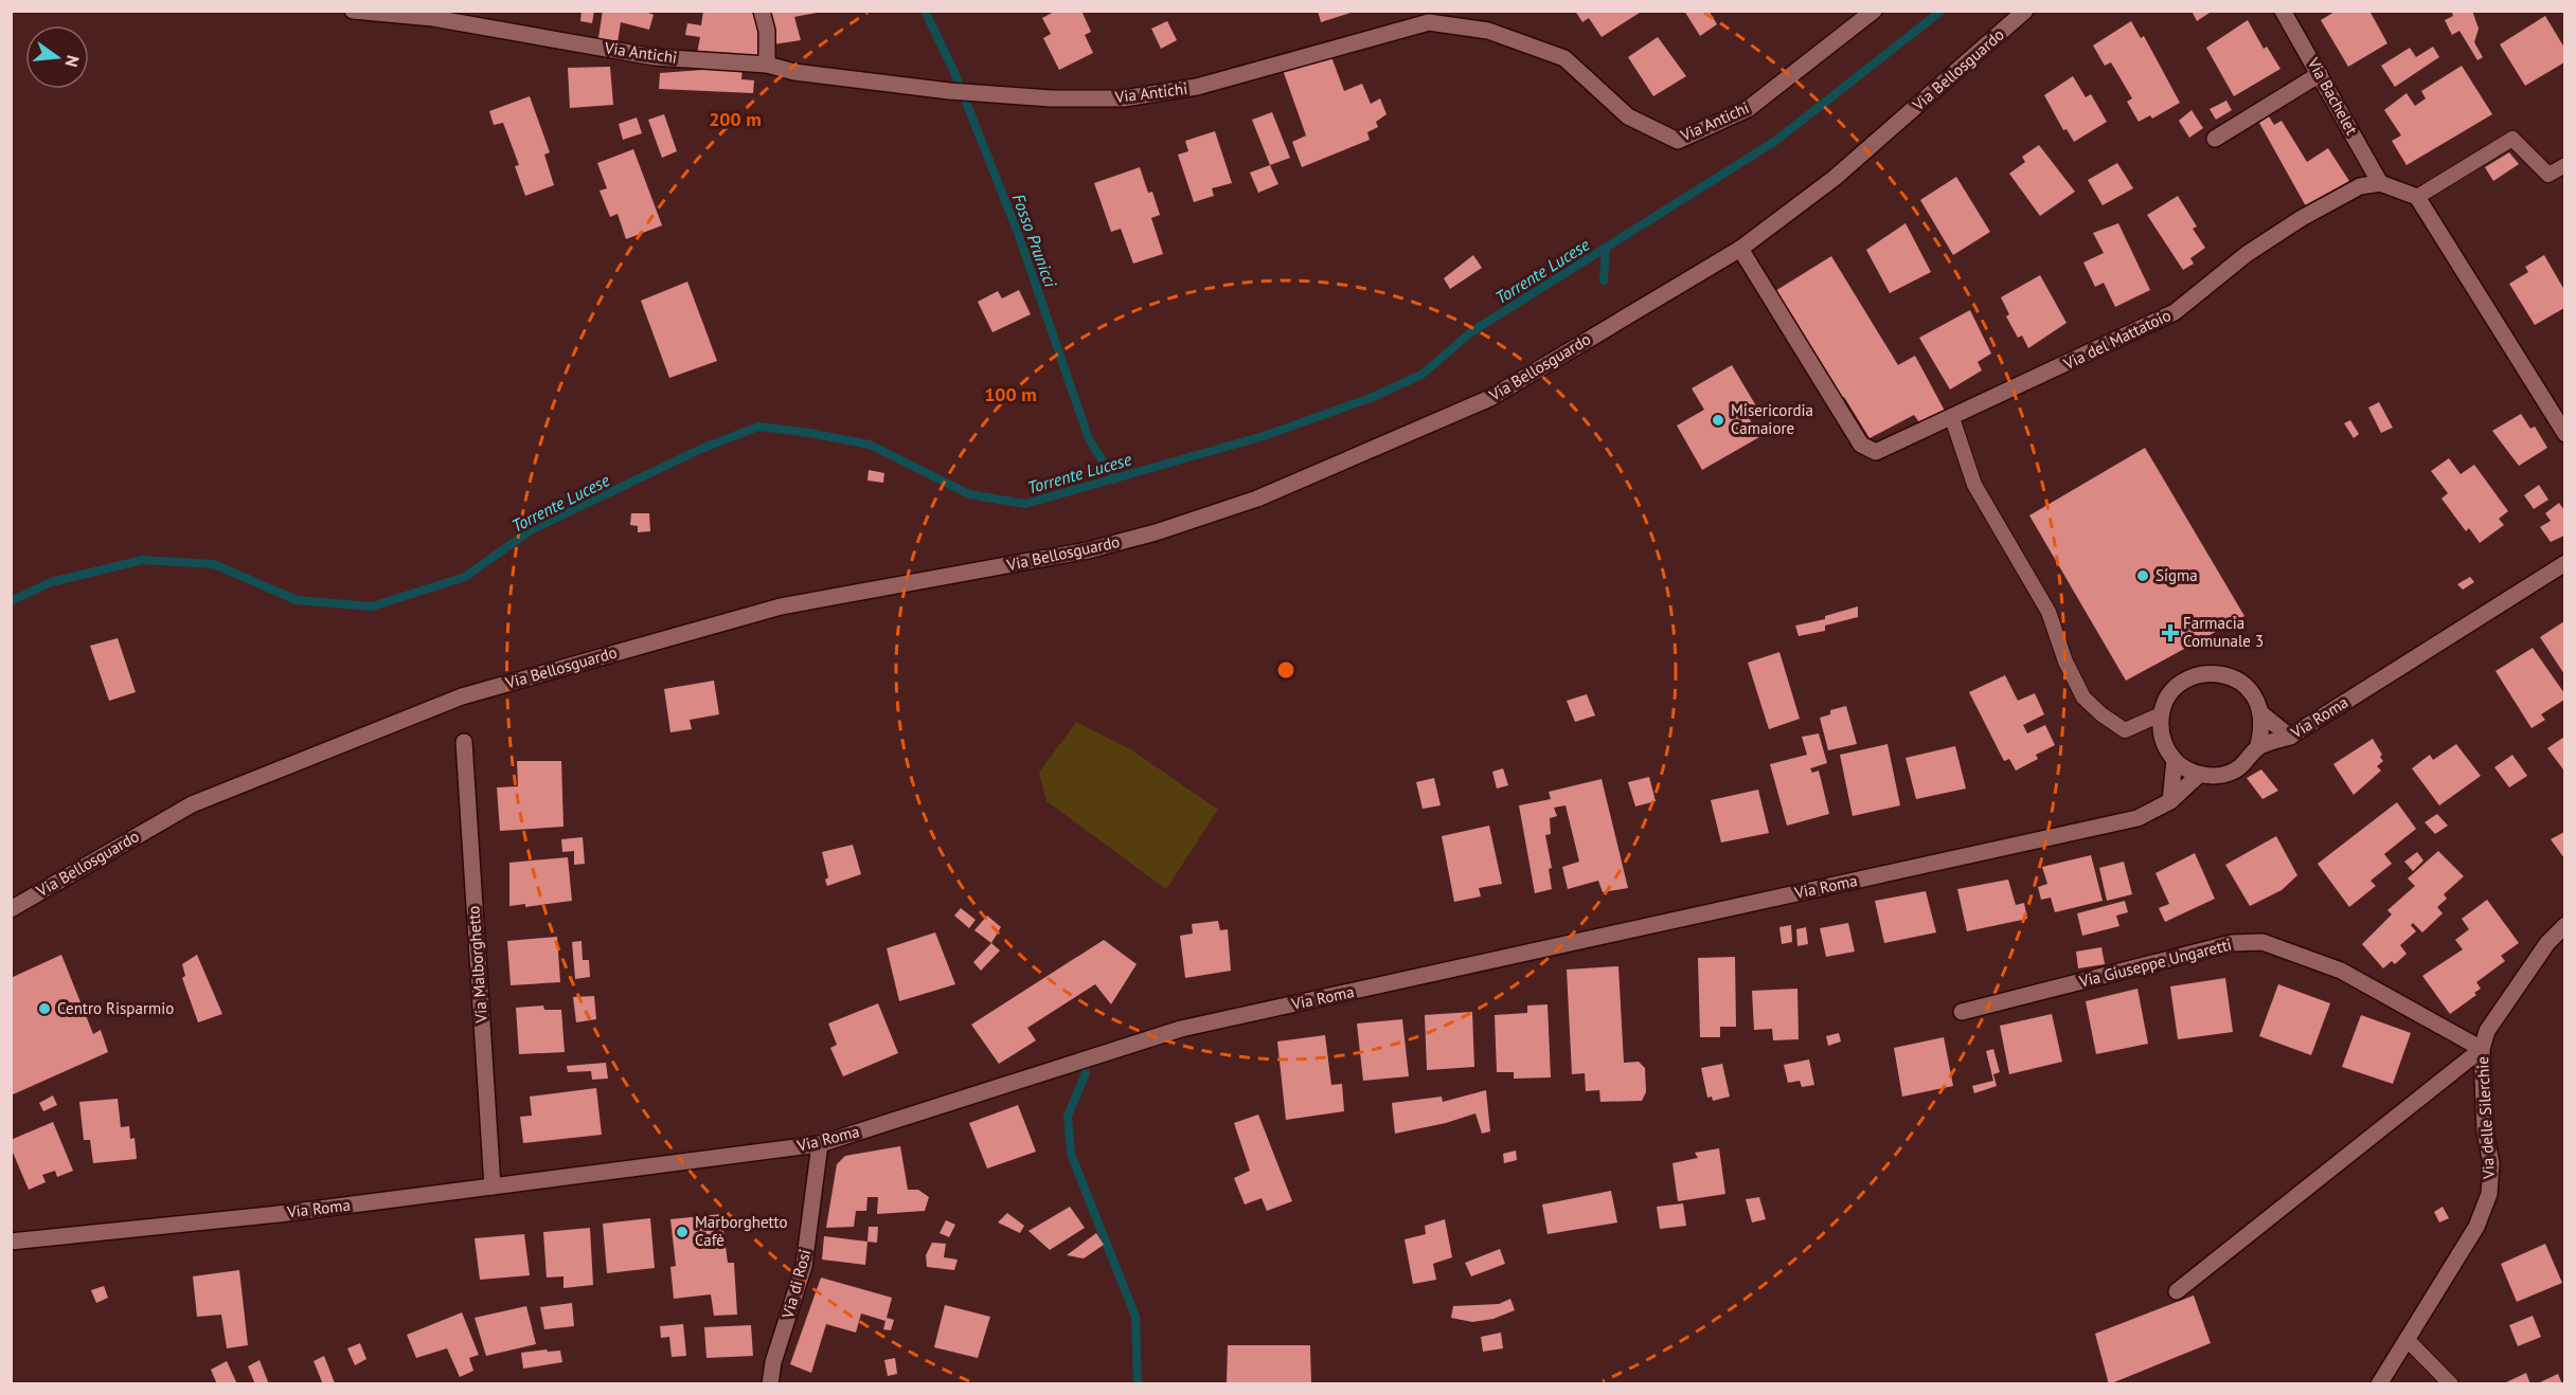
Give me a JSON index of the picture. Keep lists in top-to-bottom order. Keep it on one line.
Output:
{"streets":{"street":["Via Antichi","Via Bellosguardo","Via Bachelet","Via del Mattatoio","Via Roma","Via Giuseppe Ungaretti","Via Malborghetto","Via delle Silerchie","Via di Rosi"]},"crossings":[["Via Bellosguardo","Via del Mattatoio"],["Via Bachelet","Via del Mattatoio"],["Via Roma","Via Malborghetto"],["Via Roma","Via di Rosi"],["Via Giuseppe Ungaretti","Via delle Silerchie"]],"water":["Fosso Prunicci","Torrente Lucese"],"places":{"other":["Misericordia Camaiore","Sigma","Centro Risparmio","Marborghetto Cafè"],"health":["Farmacia Comunale 3"]},"north":"right","rings":["200 m","100 m"]}
